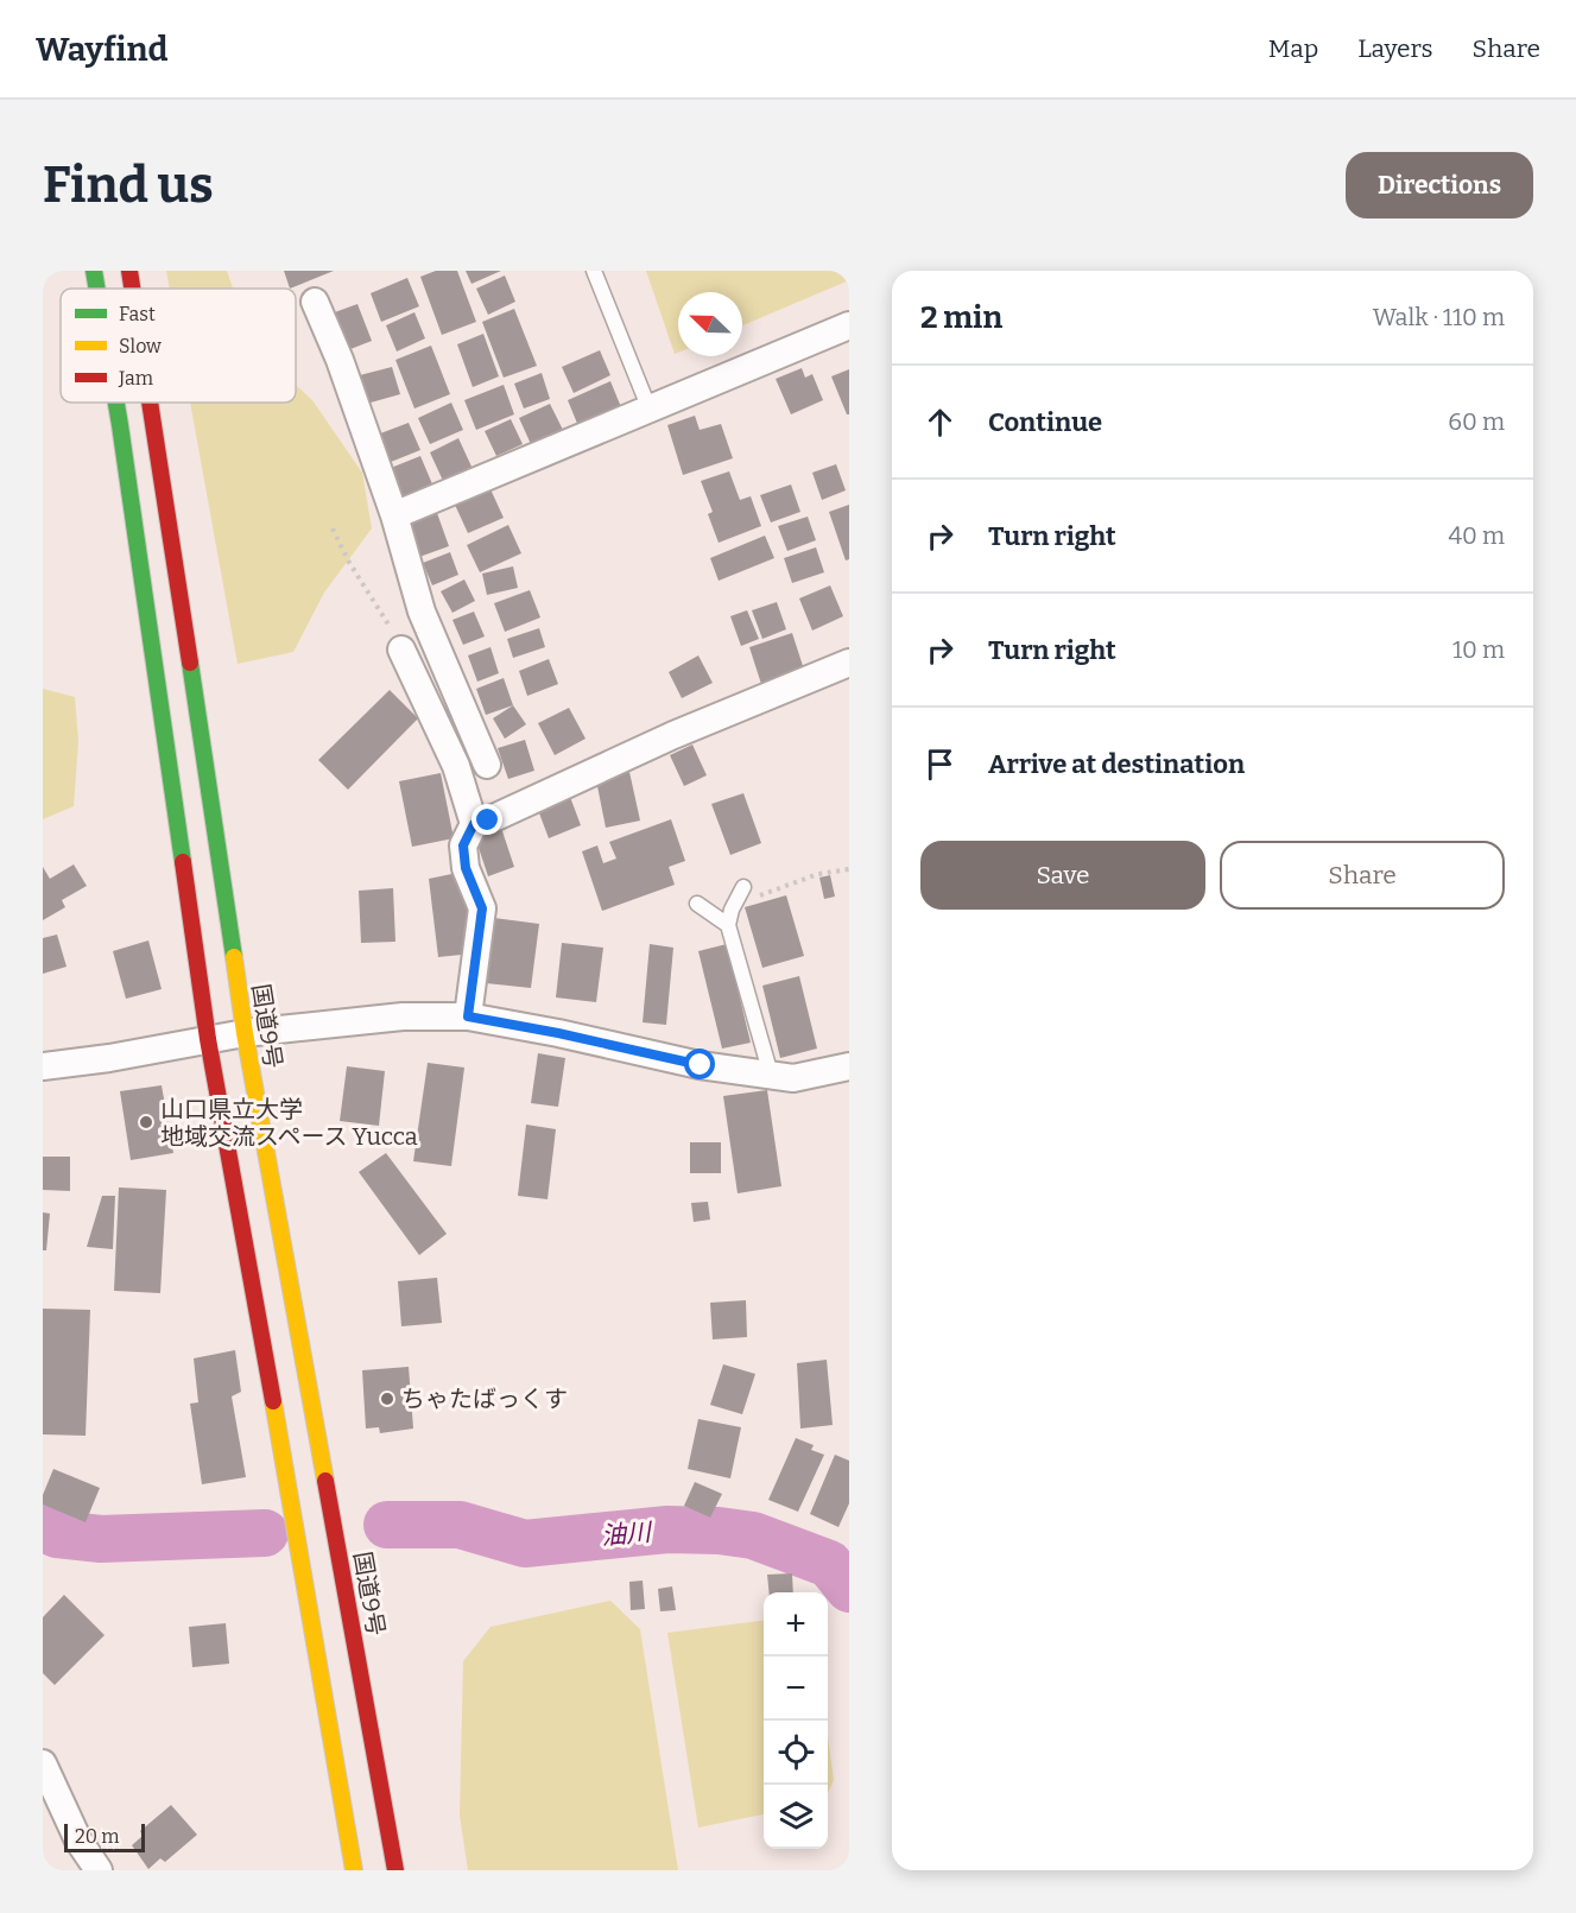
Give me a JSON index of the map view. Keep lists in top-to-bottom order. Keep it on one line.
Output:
{"streets":{"highway":["国道9号"]},"water":["油川"],"places":["山口県立大学 地域交流スペース Yucca","ちゃたばっくす"],"legend":["Fast","Slow","Jam"],"scale_bar":"20 m","north":"top left","page":{"header":"Wayfind","nav":["Map","Layers","Share"],"buttons":["Directions",["Save","Share"]],"title":"Find us","heading":["2 min","Walk · 110 m"],"list":[["Continue","60 m"],["Turn right","40 m"],["Turn right","10 m"],"Arrive at destination"],"map_buttons":["+","−"],"scale":"20 m"}}
